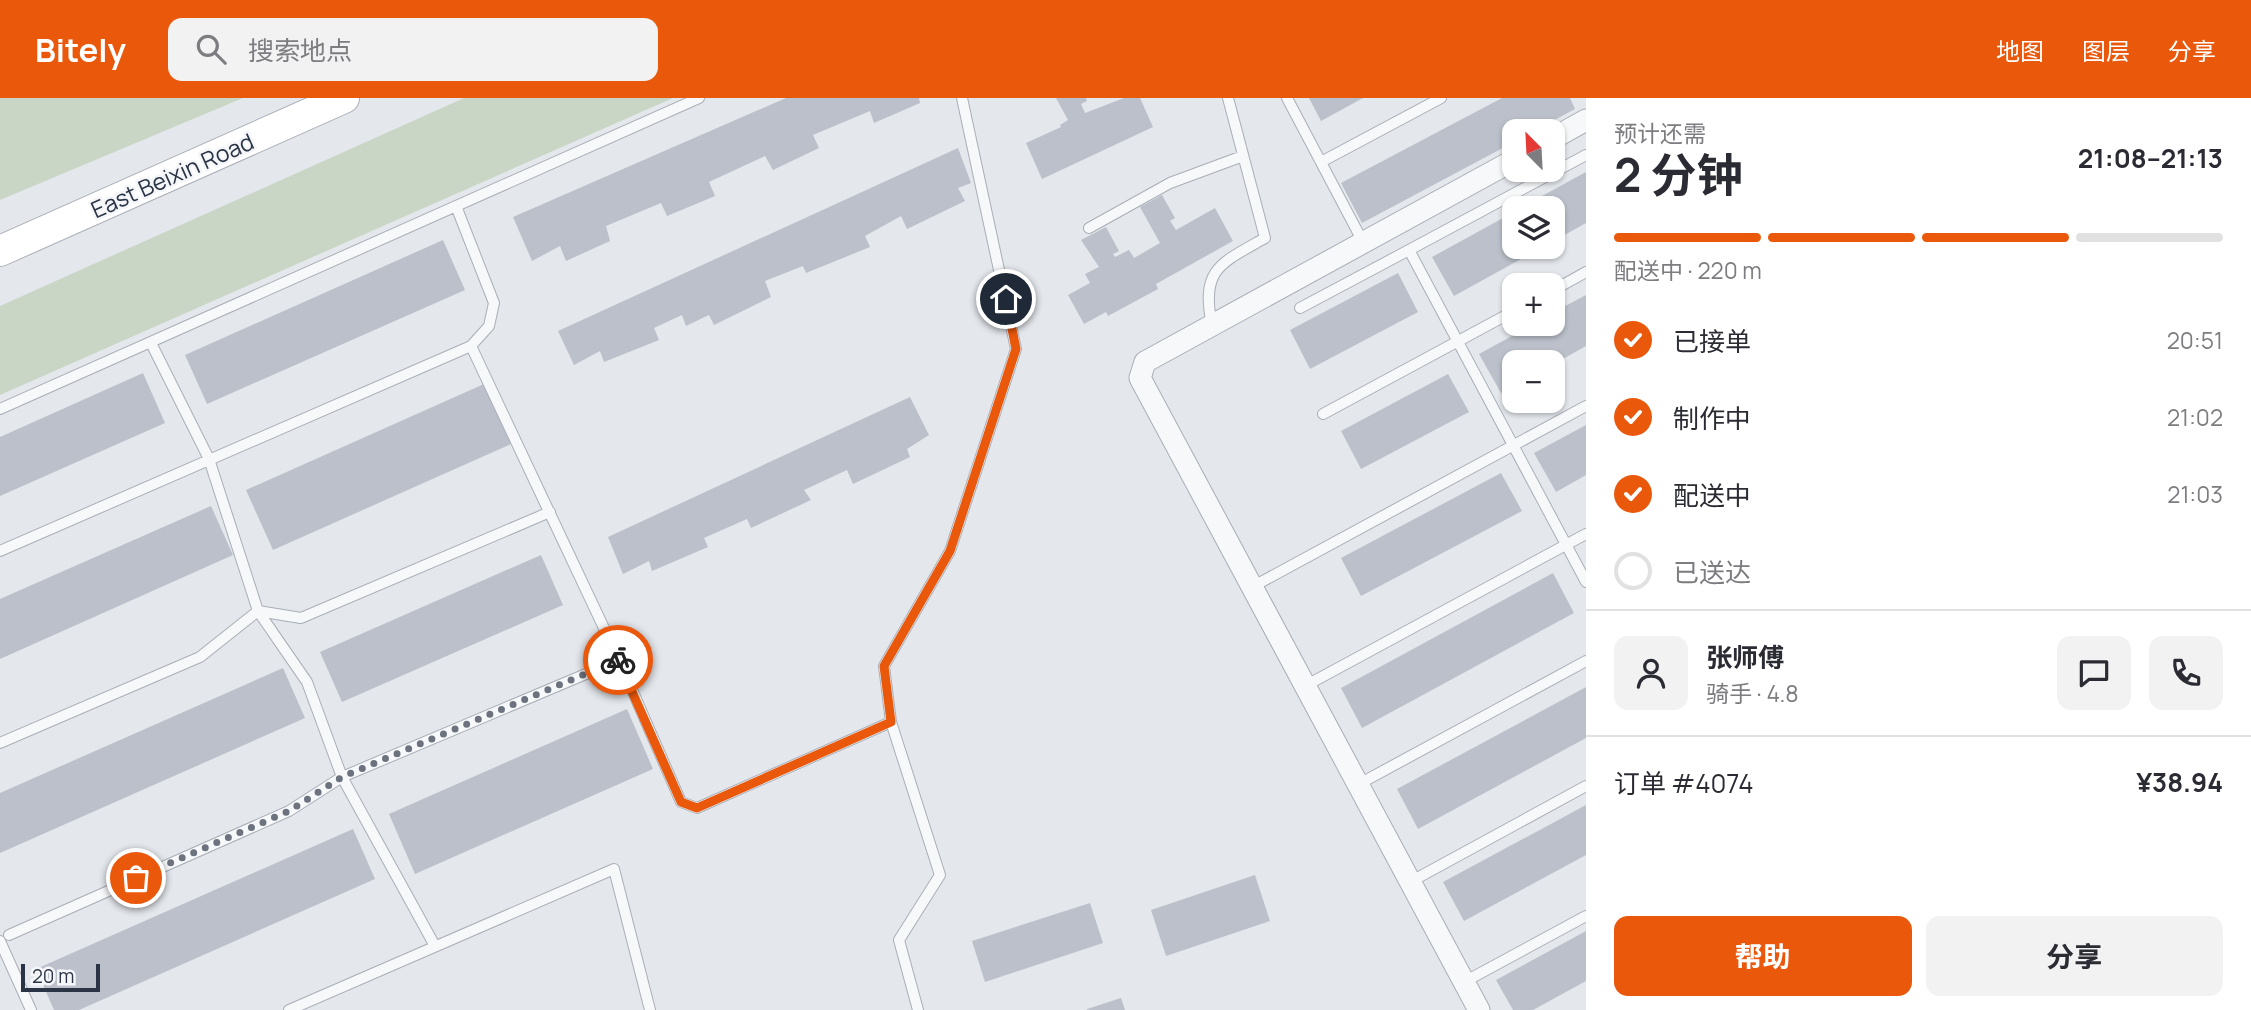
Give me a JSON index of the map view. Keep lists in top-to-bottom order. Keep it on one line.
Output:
{"streets":{"main road":["East Beixin Road"]},"scale_bar":"20 m","north":"top left","page":{"header":"Bitely","search":"搜索地点","nav":["地图","图层","分享"],"heading":["2 分钟","预计还需","21:08–21:13"],"panel":["张师傅","骑手 · 4.8","订单 #4074","¥38.94"],"map_buttons":["+","−"],"bar":"配送中 · 220 m","list":[["已接单","20:51"],["制作中","21:02"],["配送中","21:03"],"已送达"],"buttons":["帮助","分享"],"scale":"20 m"}}
